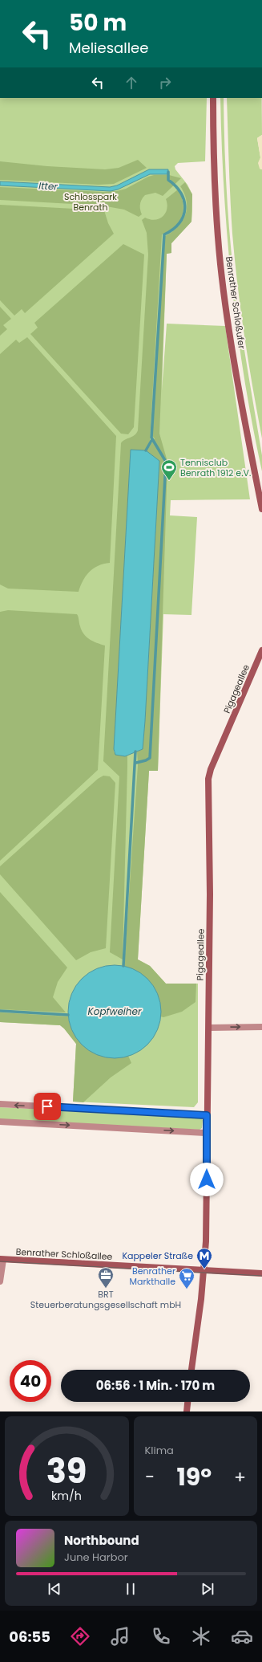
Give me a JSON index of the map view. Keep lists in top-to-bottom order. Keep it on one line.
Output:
{"streets":{"street":["Benrather Schloßufer","Pigageallee","Benrather Schloßallee"]},"crossings":[["Pigageallee","Benrather Schloßallee"]],"water":["Itter","Kopfweiher"],"parks":["Schlosspark Benrath"],"places":{"sports":["Tennisclub Benrath 1912 e.V."],"metro station":["Kappeler Straße"],"office":["BRT Steuerberatungsgesellschaft mbH"],"supermarket":["Benrather Markthalle"]},"page":{"turn":["50 m","Meliesallee"],"limit":"40","trip":"06:56 · 1 Min. · 170 m","tile":"Klima","heat":["−","19°","+"],"song":["Northbound","June Harbor"],"tabs":"06:55","gauge":["39","km/h"]}}
